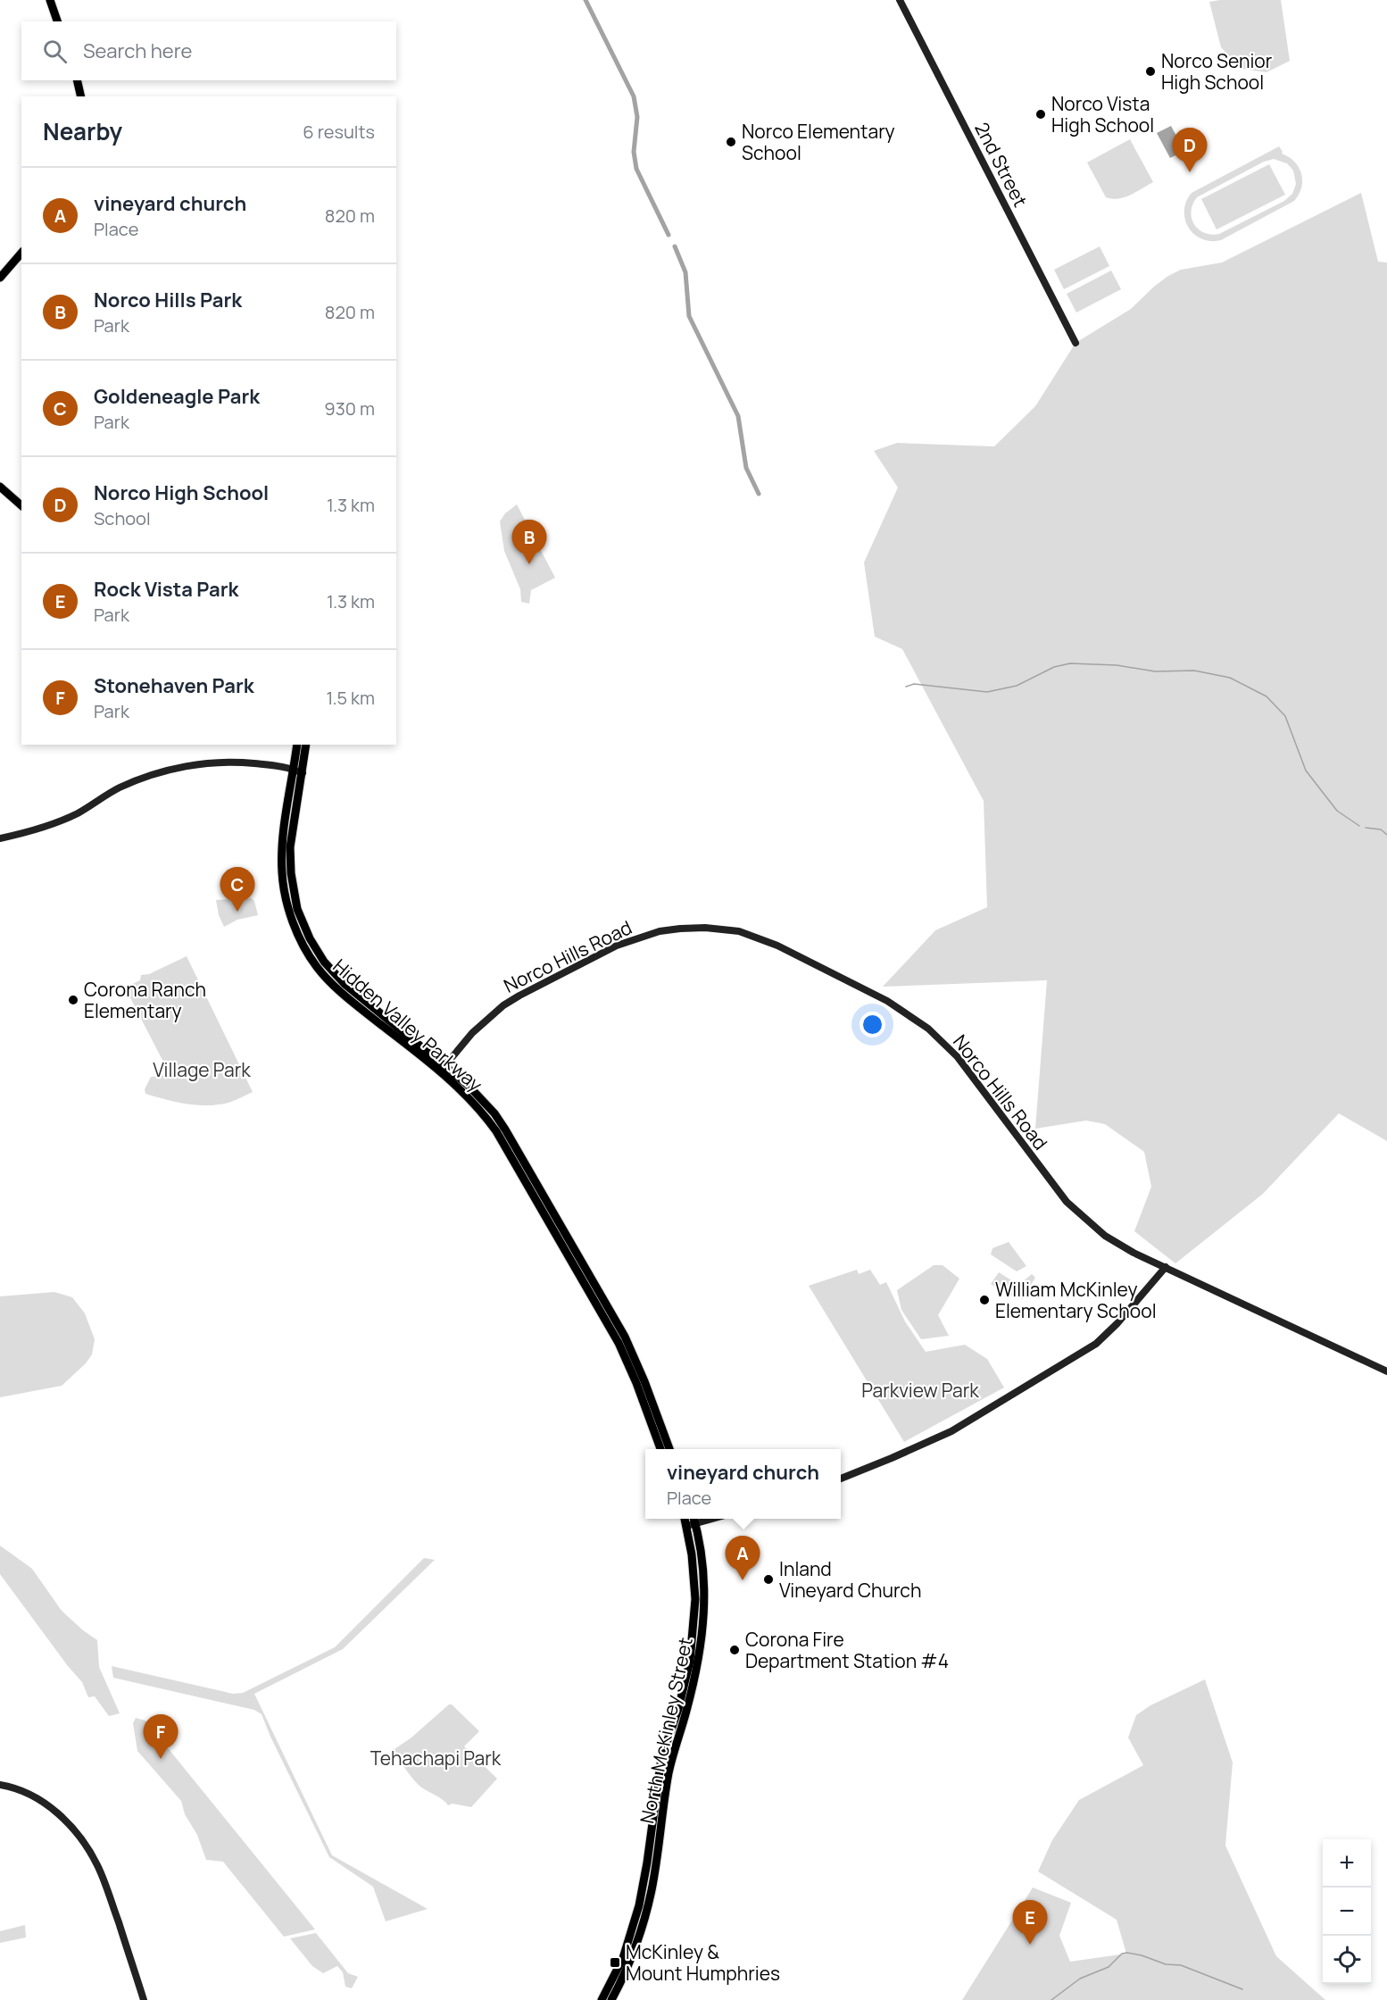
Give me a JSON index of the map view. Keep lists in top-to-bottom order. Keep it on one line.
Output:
{"streets":{"main road":["Hidden Valley Parkway","North McKinley Street"],"street":["2nd Street","Norco Hills Road"]},"crossings":[["Norco Hills Road","Hidden Valley Parkway"]],"parks":["Village Park","Parkview Park","Tehachapi Park"],"places":{"other":["Norco Senior High School","Norco Vista High School","Norco Elementary School","Corona Ranch Elementary","William McKinley Elementary School","Inland Vineyard Church","Corona Fire Department Station #4"],"transit":["McKinley & Mount Humphries"]},"page":{"search":"Search here","heading":["Nearby","6 results"],"pins":["D","B","C","A","F","E"],"list":[{"mark":"A","name":"vineyard church","note":"Place","value":"820 m"},{"mark":"B","name":"Norco Hills Park","note":"Park","value":"820 m"},{"mark":"C","name":"Goldeneagle Park","note":"Park","value":"930 m"},{"mark":"D","name":"Norco High School","note":"School","value":"1.3 km"},{"mark":"E","name":"Rock Vista Park","note":"Park","value":"1.3 km"},{"mark":"F","name":"Stonehaven Park","note":"Park","value":"1.5 km"}],"popup":["vineyard church","Place"],"map_buttons":["+","−"]}}
